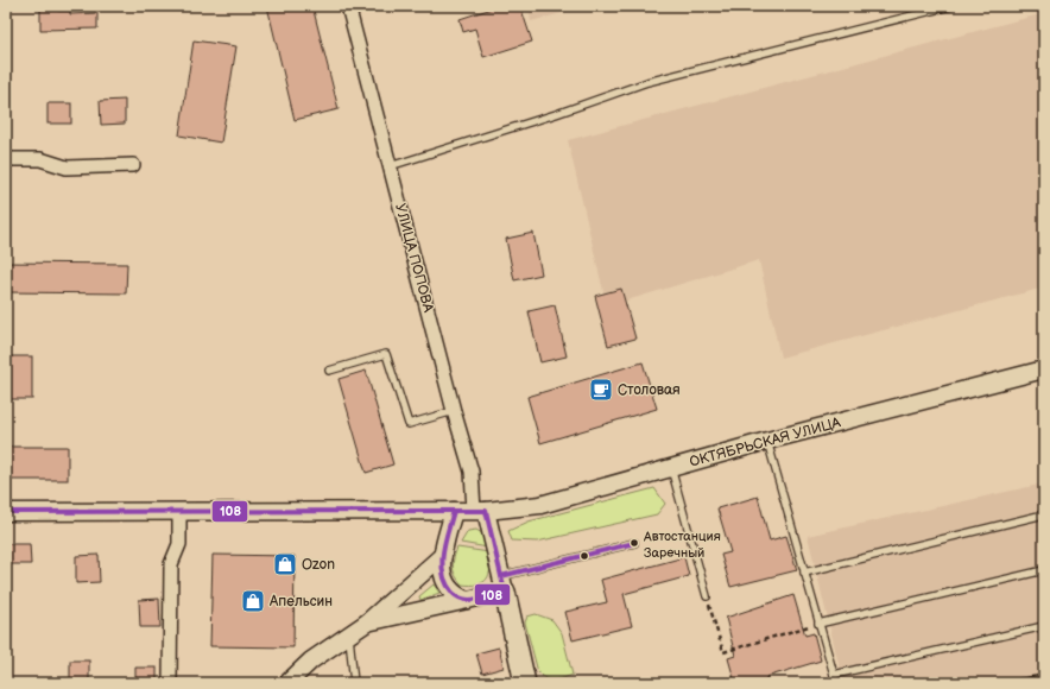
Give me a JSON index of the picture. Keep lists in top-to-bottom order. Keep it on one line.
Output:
{"streets":{"street":["УЛИЦА ПОПОВА","ОКТЯБРЬСКАЯ УЛИЦА"]},"crossings":[["УЛИЦА ПОПОВА","ОКТЯБРЬСКАЯ УЛИЦА"]],"places":{"cafe":["Столовая"],"other":["Автостанция Заречный"],"shop":["Ozon","Апельсин"]},"lines":["transit line 108"]}
